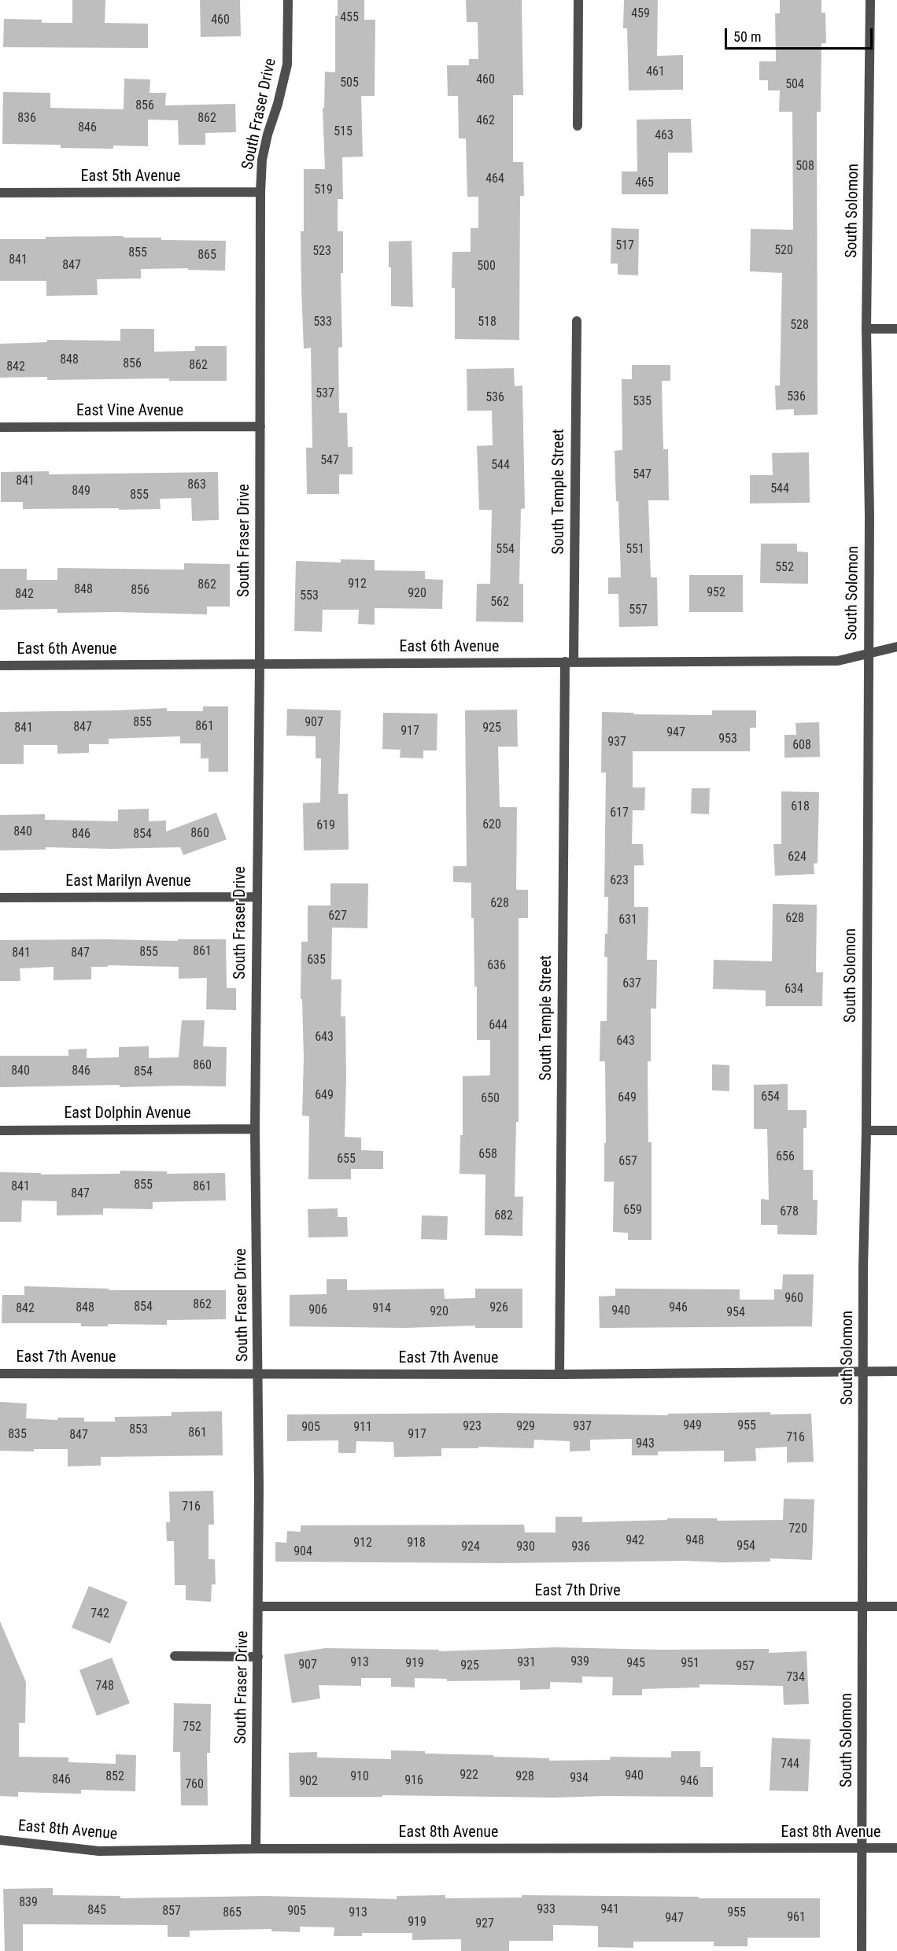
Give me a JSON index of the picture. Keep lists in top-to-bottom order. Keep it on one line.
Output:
{"streets":{"street":["South Fraser Drive","East 5th Avenue","South Solomon","East Vine Avenue","South Temple Street","East 6th Avenue","East Marilyn Avenue","East Dolphin Avenue","East 7th Avenue","East 7th Drive","East 8th Avenue"]},"crossings":[["South Fraser Drive","East 5th Avenue"],["South Fraser Drive","East Vine Avenue"],["South Fraser Drive","East 6th Avenue"],["South Fraser Drive","East Marilyn Avenue"],["South Fraser Drive","East Dolphin Avenue"],["South Fraser Drive","East 7th Avenue"],["South Fraser Drive","East 7th Drive"],["South Fraser Drive","East 8th Avenue"],["South Solomon","East 6th Avenue"],["South Solomon","East 7th Avenue"],["South Solomon","East 7th Drive"],["South Solomon","East 8th Avenue"],["South Temple Street","East 6th Avenue"],["South Temple Street","East 7th Avenue"]],"house_numbers":["459","455","460","461","460","505","504","856","836","862","462","846","515","463","508","464","465","519","517","520","523","855","865","841","847","500","533","518","528","848","856","862","842","537","536","536","535","547","544","547","841","863","544","849","855","554","551","552","912","862","848","856","952","920","842","553","562","557","855","907","861","847","841","925","917","947","953","937","608","618","617","620","619","840","860","846","854","624","623","628","627","628","631","861","855","841","847","635","636","637","634","644","643","643","860","840","846","854","649","654","649","650","658","656","655","657","855","841","861","847","659","678","682","960","862","854","848","926","946","842","914","906","940","920","954","949","955","923","929","937","905","911","853","861","835","917","847","716","943","716","720","942","948","912","918","954","924","930","936","904","742","939","913","931","919","945","951","907","925","957","734","748","752","744","922","940","852","910","928","934","846","916","902","946","760","839","933","941","845","857","905","865","913","955","961","947","919","927"],"scale_bar":"50 m"}
